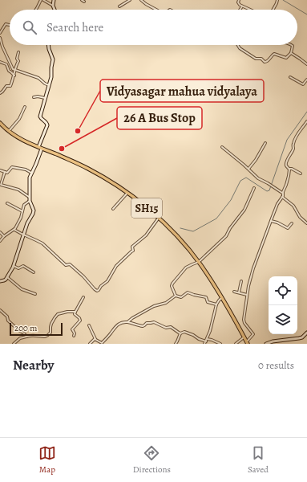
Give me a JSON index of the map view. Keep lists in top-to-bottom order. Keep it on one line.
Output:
{"streets":{"main road":["SH15"]},"places":["Vidyasagar mahua vidyalaya","26 A Bus Stop"],"scale_bar":"200 m","page":{"search":"Search here","scale":"200 m","heading":["Nearby","0 results"],"nav":["Map","Directions","Saved"]}}
